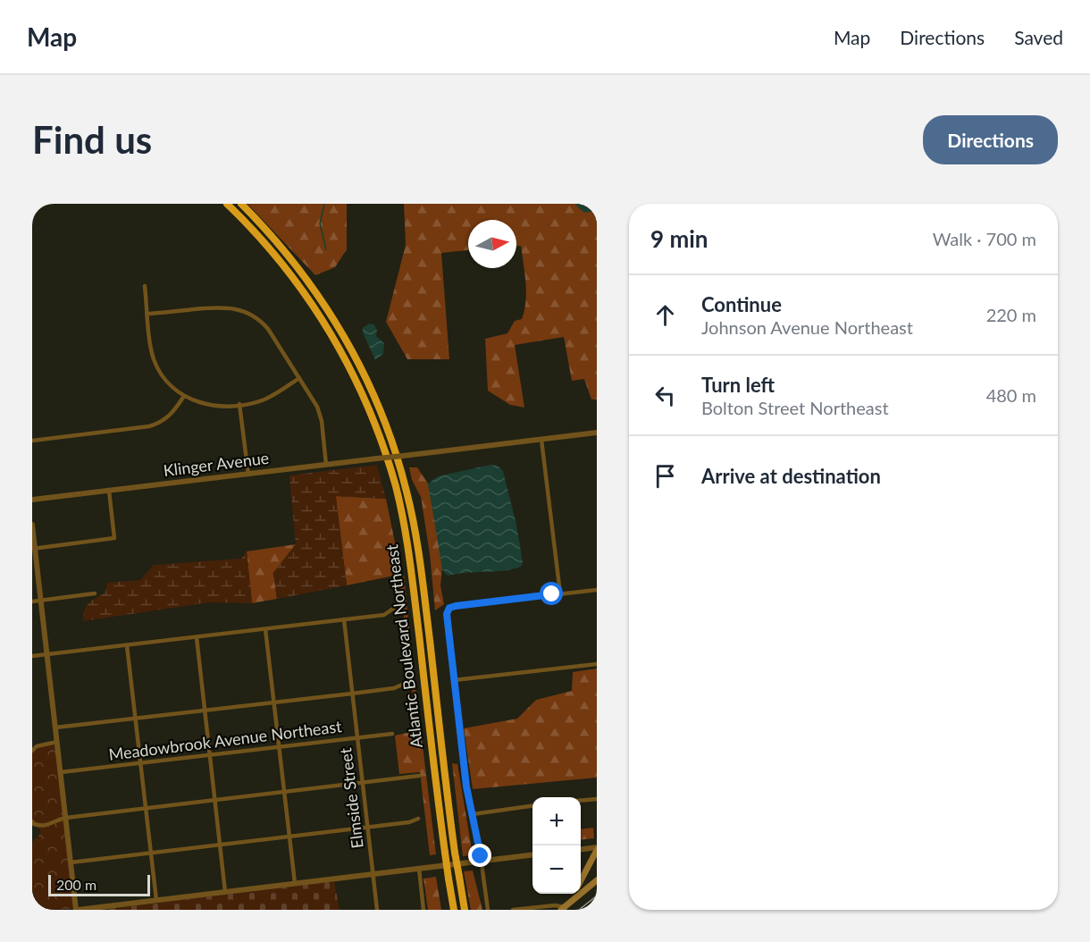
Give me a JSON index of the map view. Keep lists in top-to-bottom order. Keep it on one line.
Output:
{"streets":{"highway":["Atlantic Boulevard Northeast"],"street":["Klinger Avenue","Meadowbrook Avenue Northeast","Elmside Street"]},"crossings":[["Meadowbrook Avenue Northeast","Elmside Street"]],"scale_bar":"200 m","north":"right","page":{"header":"Map","nav":["Map","Directions","Saved"],"buttons":"Directions","title":"Find us","heading":["9 min","Walk · 700 m"],"list":[["Continue","Johnson Avenue Northeast","220 m"],["Turn left","Bolton Street Northeast","480 m"],"Arrive at destination"],"map_buttons":["+","−"],"scale":"200 m"}}
